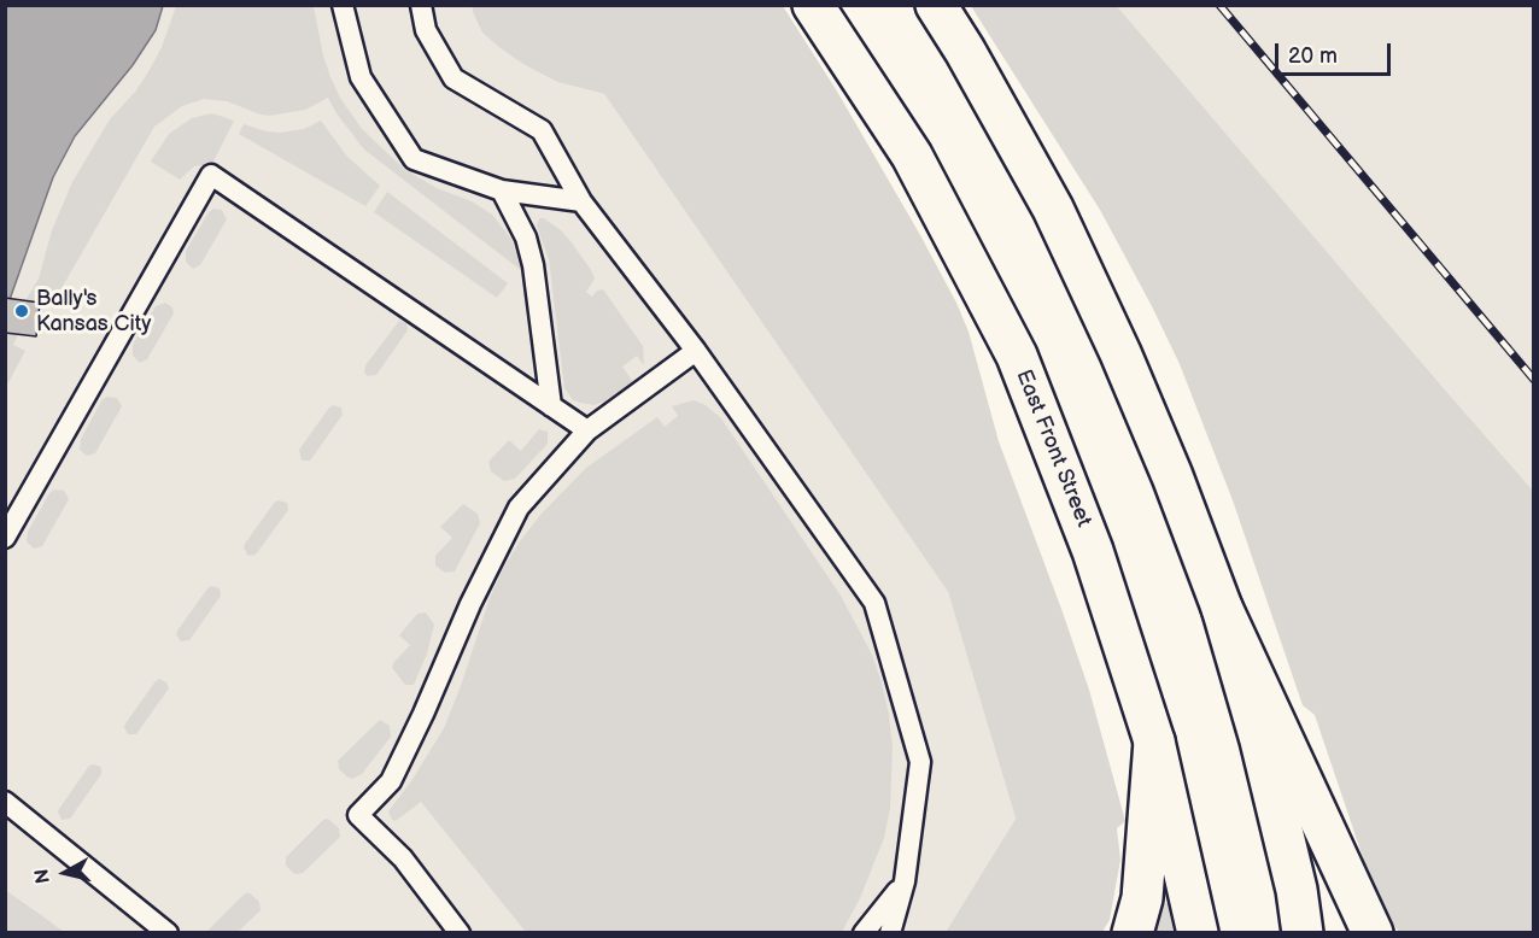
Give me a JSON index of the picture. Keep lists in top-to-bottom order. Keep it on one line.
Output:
{"streets":{"main road":["East Front Street"]},"places":["Bally's Kansas City"],"scale_bar":"20 m","north":"left"}
